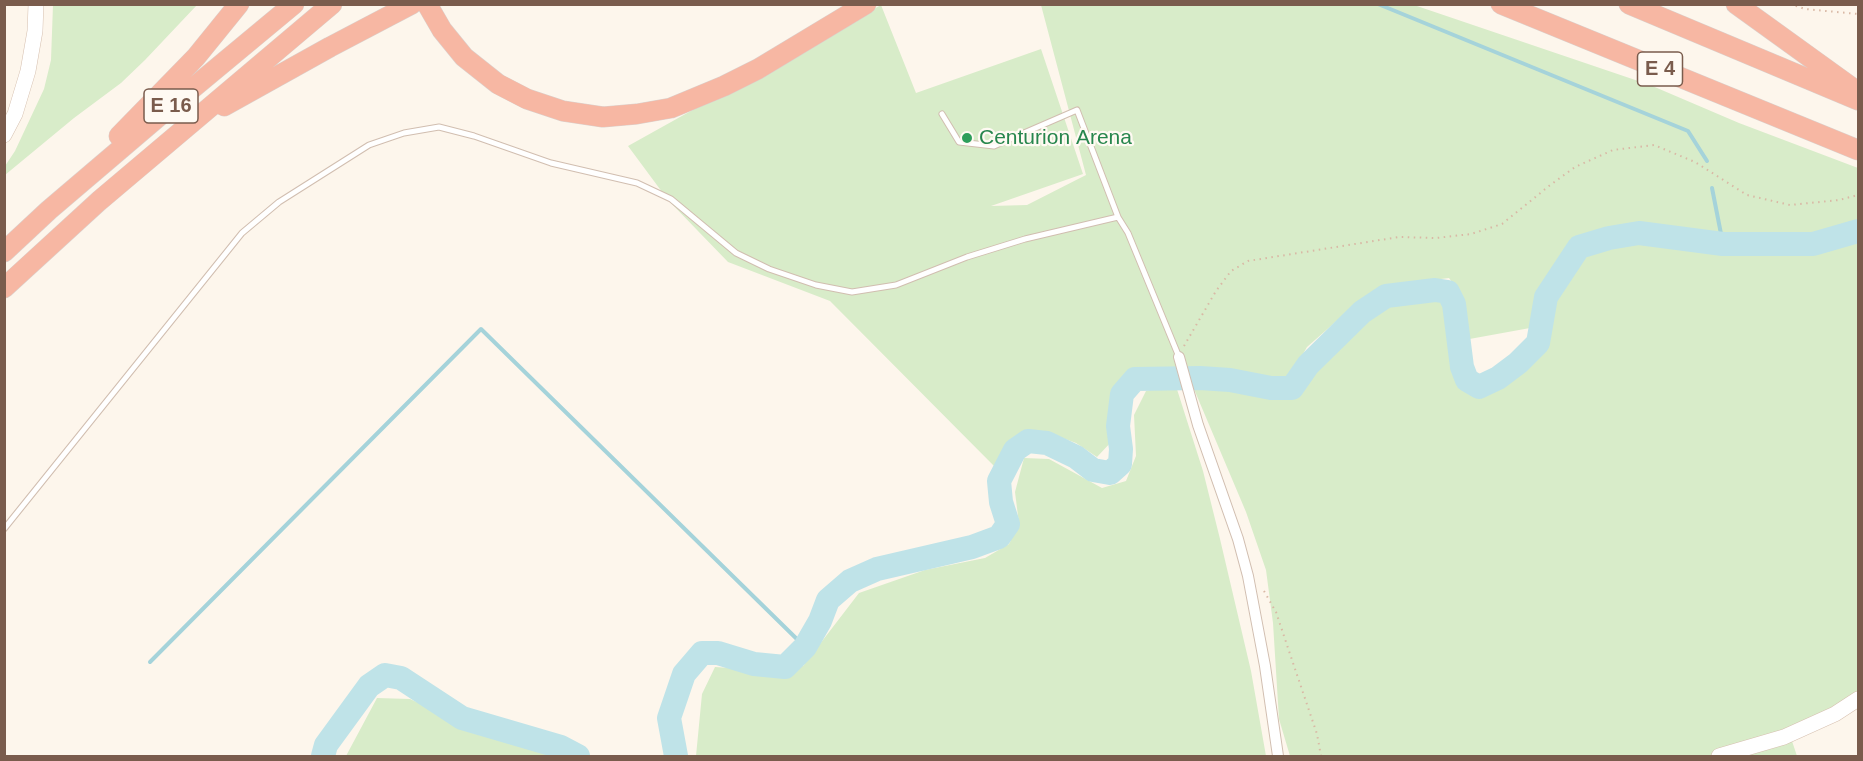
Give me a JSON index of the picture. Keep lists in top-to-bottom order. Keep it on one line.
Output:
{"streets":{"highway":["E 4","E 16"]},"places":["Centurion Arena"]}
